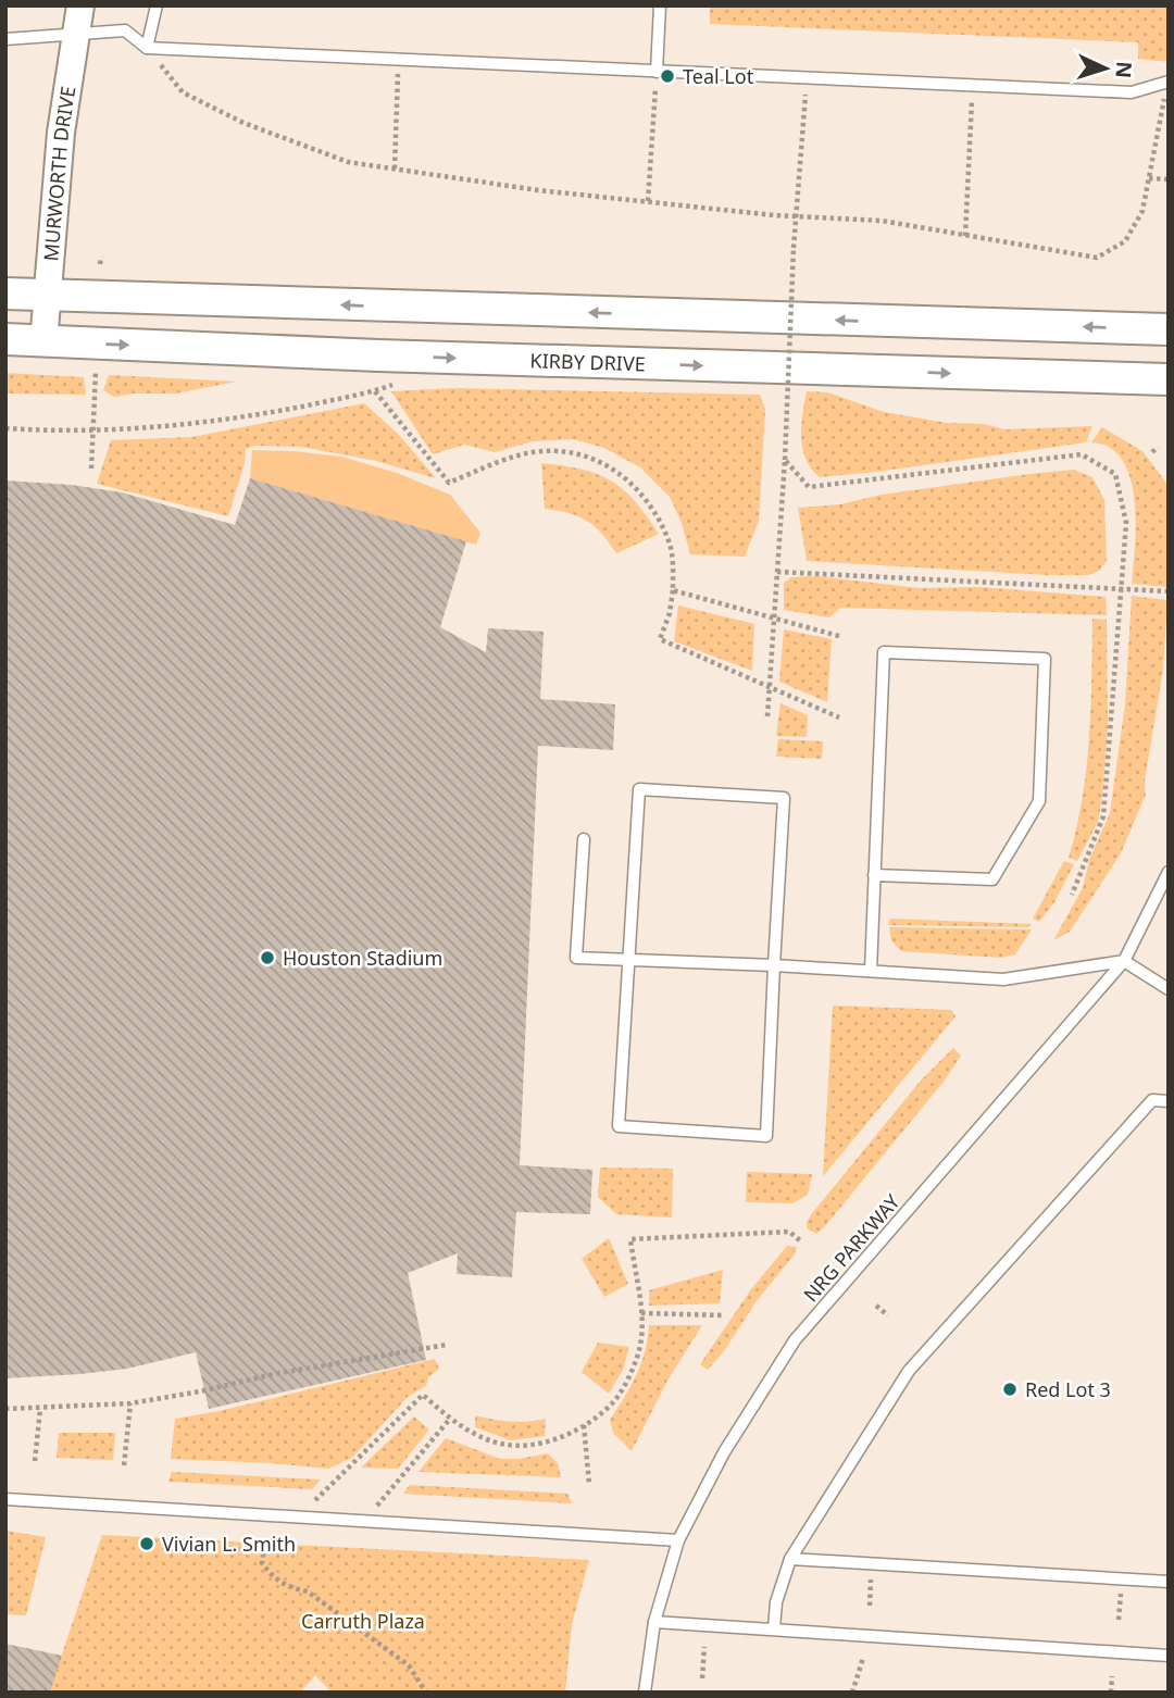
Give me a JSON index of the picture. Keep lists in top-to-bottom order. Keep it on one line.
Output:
{"streets":{"main road":["KIRBY DRIVE"],"street":["MURWORTH DRIVE"],"lane":["NRG PARKWAY"]},"crossings":[["MURWORTH DRIVE","KIRBY DRIVE"]],"parks":["Carruth Plaza"],"places":["Teal Lot","Houston Stadium","Red Lot 3","Vivian L. Smith"],"north":"right"}
